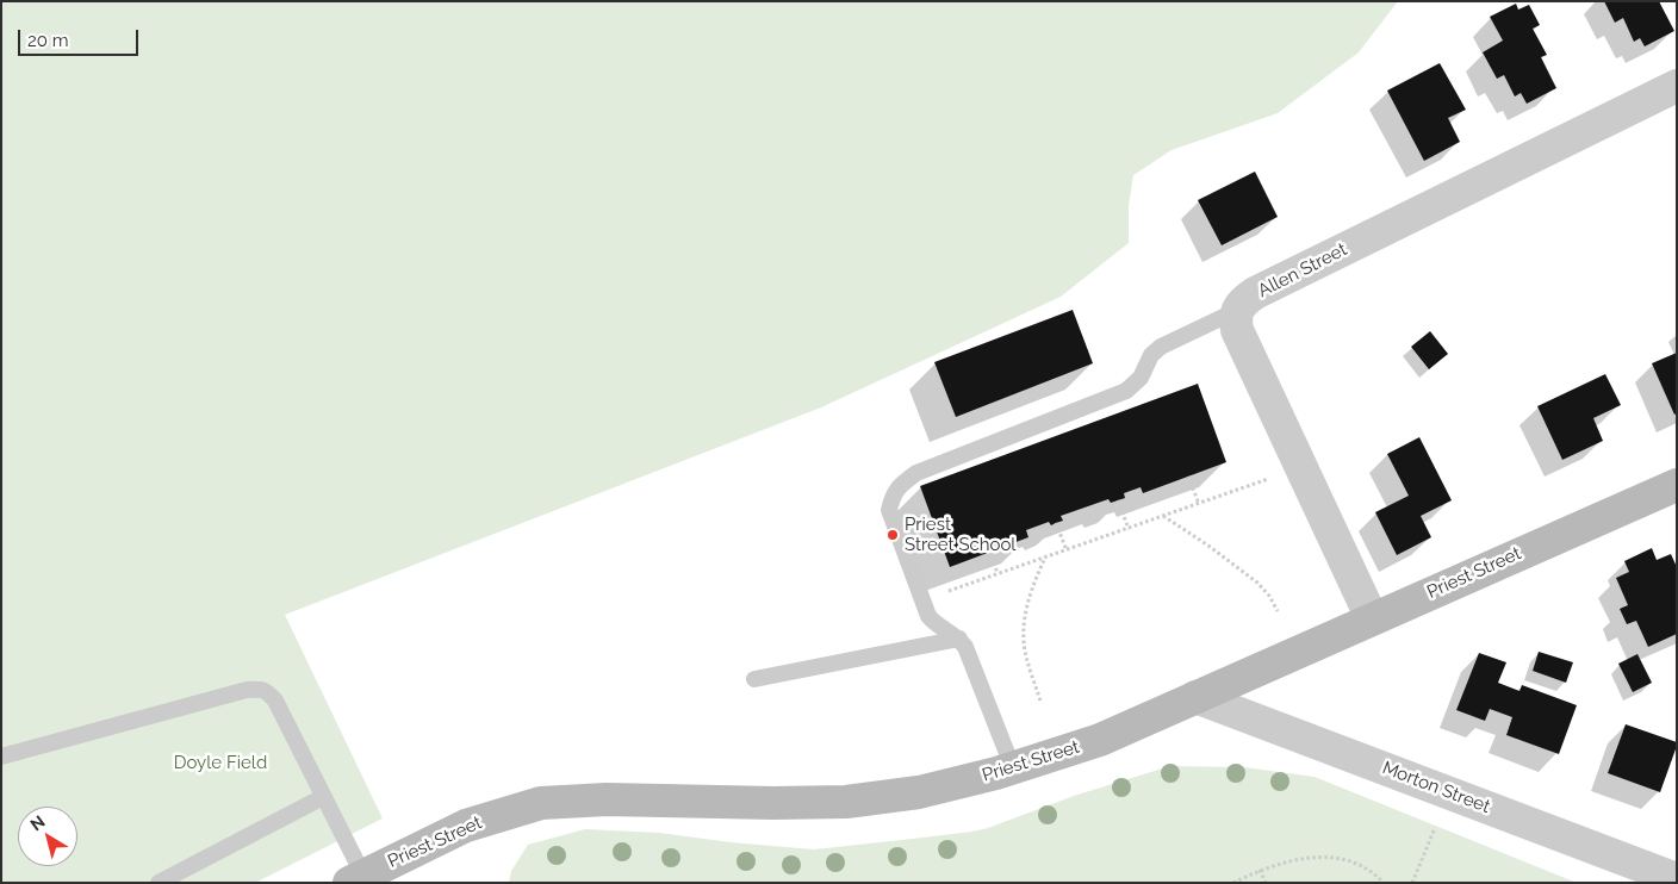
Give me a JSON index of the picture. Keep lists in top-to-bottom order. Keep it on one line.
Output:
{"streets":{"main road":["Priest Street"],"street":["Allen Street","Morton Street"]},"crossings":[["Priest Street","Morton Street"]],"parks":["Doyle Field"],"places":["Priest Street School"],"scale_bar":"20 m","north":"top left"}
